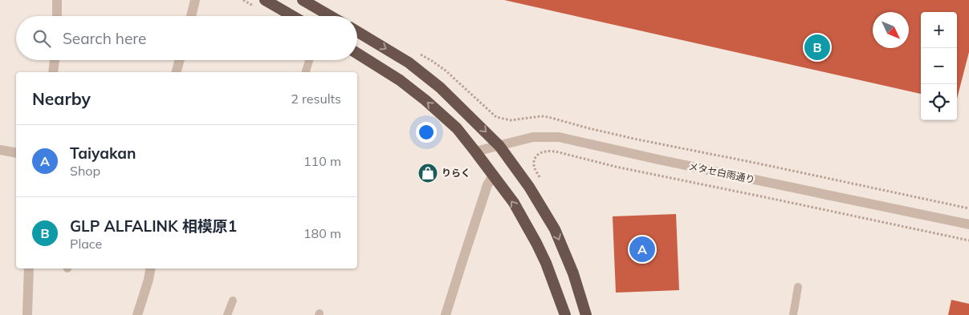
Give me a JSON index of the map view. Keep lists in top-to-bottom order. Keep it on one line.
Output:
{"streets":{"street":["メタセ白雨通り"]},"places":{"shop":["りらく"]},"north":"bottom right","page":{"map_buttons":["+","−"],"search":"Search here","pins":["B","A"],"heading":["Nearby","2 results"],"list":[{"mark":"A","name":"Taiyakan","note":"Shop","value":"110 m"},{"mark":"B","name":"GLP ALFALINK 相模原1","note":"Place","value":"180 m"}]}}
